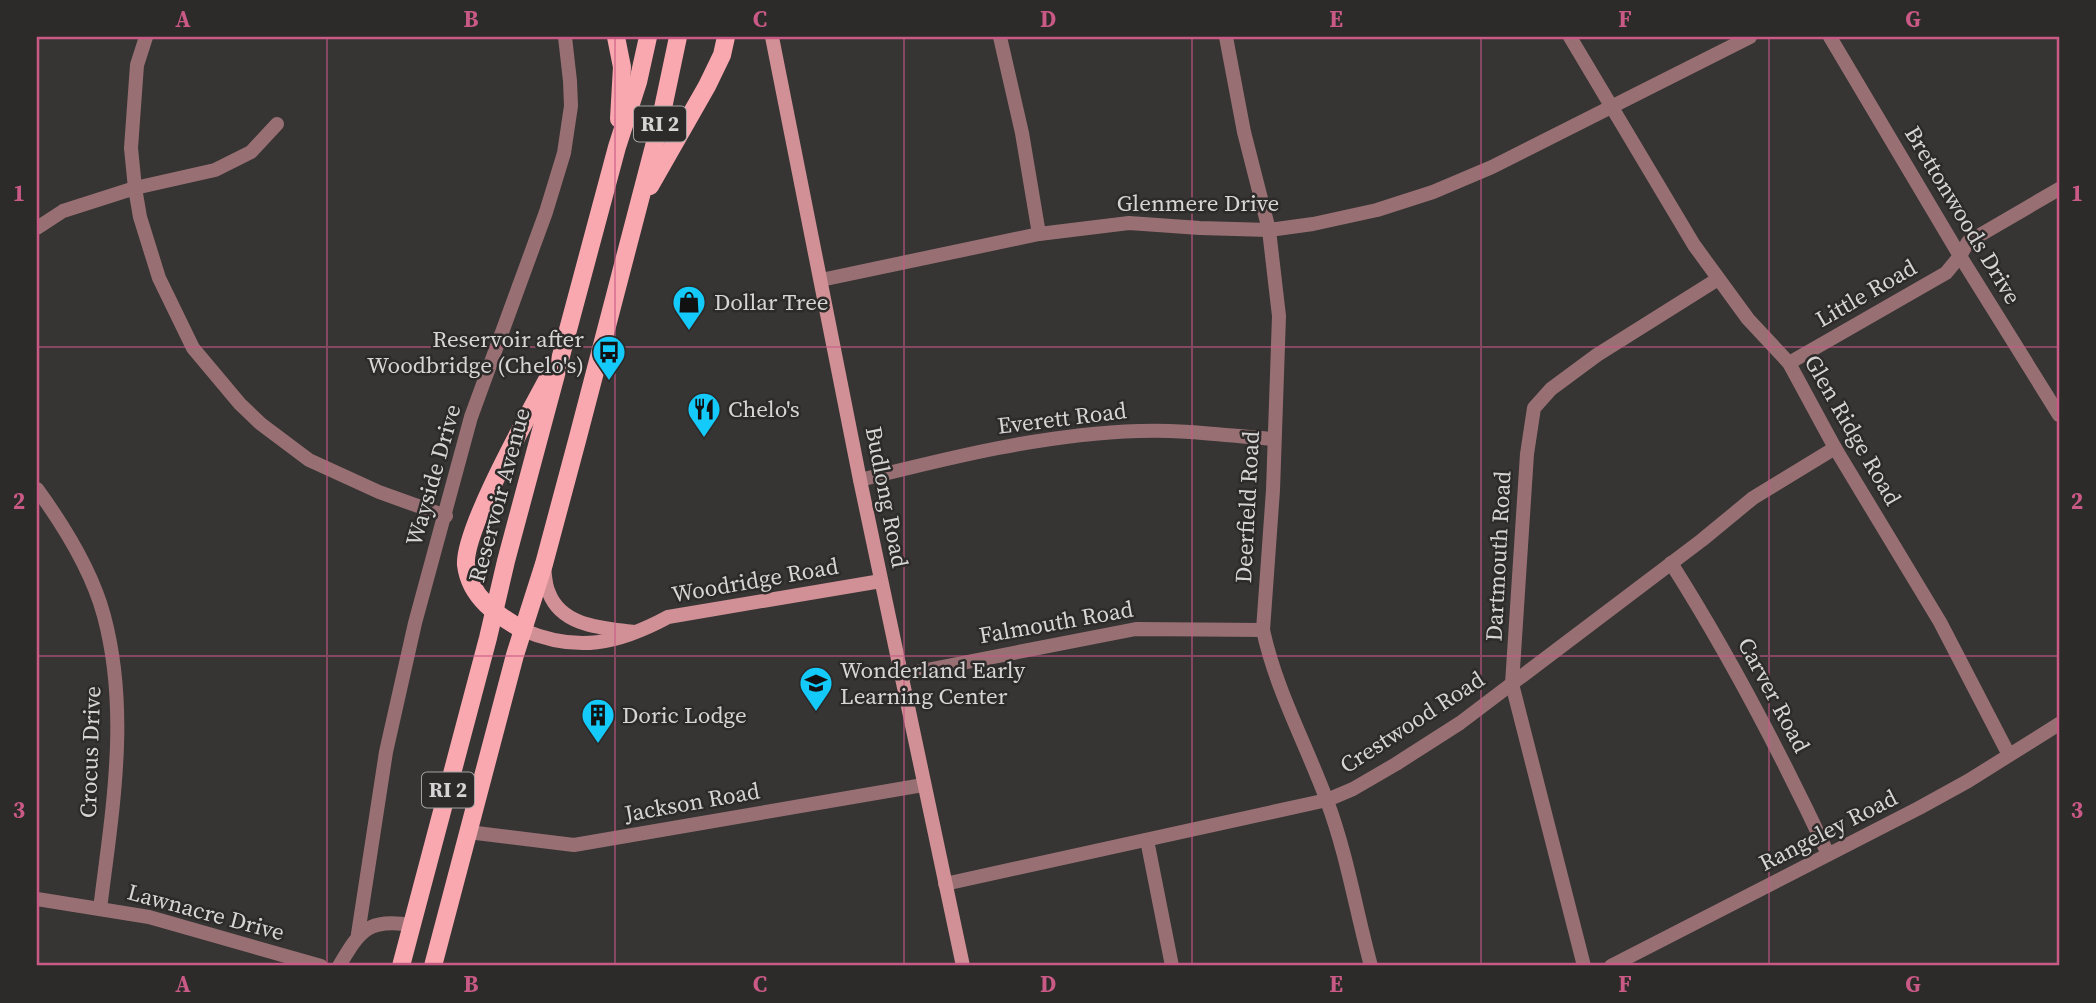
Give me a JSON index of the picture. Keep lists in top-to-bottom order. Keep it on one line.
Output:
{"streets":{"main road":["RI 2","Reservoir Avenue","Budlong Road","Woodridge Road"],"street":["Glenmere Drive","Brettonwoods Drive","Little Road","Everett Road","Glen Ridge Road","Wayside Drive","Deerfield Road","Dartmouth Road","Falmouth Road","Carver Road","Crestwood Road","Crocus Drive","Jackson Road","Rangeley Road","Lawnacre Drive"]},"crossings":[["RI 2","Woodridge Road"],["RI 2","Jackson Road"],["Glenmere Drive","Glen Ridge Road"],["Glenmere Drive","Budlong Road"],["Glenmere Drive","Deerfield Road"],["Brettonwoods Drive","Little Road"],["Little Road","Glen Ridge Road"],["Everett Road","Budlong Road"],["Everett Road","Deerfield Road"],["Glen Ridge Road","Dartmouth Road"],["Glen Ridge Road","Crestwood Road"],["Glen Ridge Road","Rangeley Road"],["Budlong Road","Woodridge Road"],["Budlong Road","Falmouth Road"],["Budlong Road","Crestwood Road"],["Budlong Road","Jackson Road"],["Deerfield Road","Falmouth Road"],["Deerfield Road","Crestwood Road"],["Dartmouth Road","Crestwood Road"],["Carver Road","Crestwood Road"],["Carver Road","Rangeley Road"],["Crocus Drive","Lawnacre Drive"]],"places":{"shop":["Dollar Tree"],"bus stop":["Reservoir after Woodbridge (Chelo's)"],"restaurant":["Chelo's"],"school or university":["Wonderland Early Learning Center"],"building":["Doric Lodge"]},"grid":{"columns":["A","B","C","D","E","F","G"],"rows":["1","2","3"]}}
